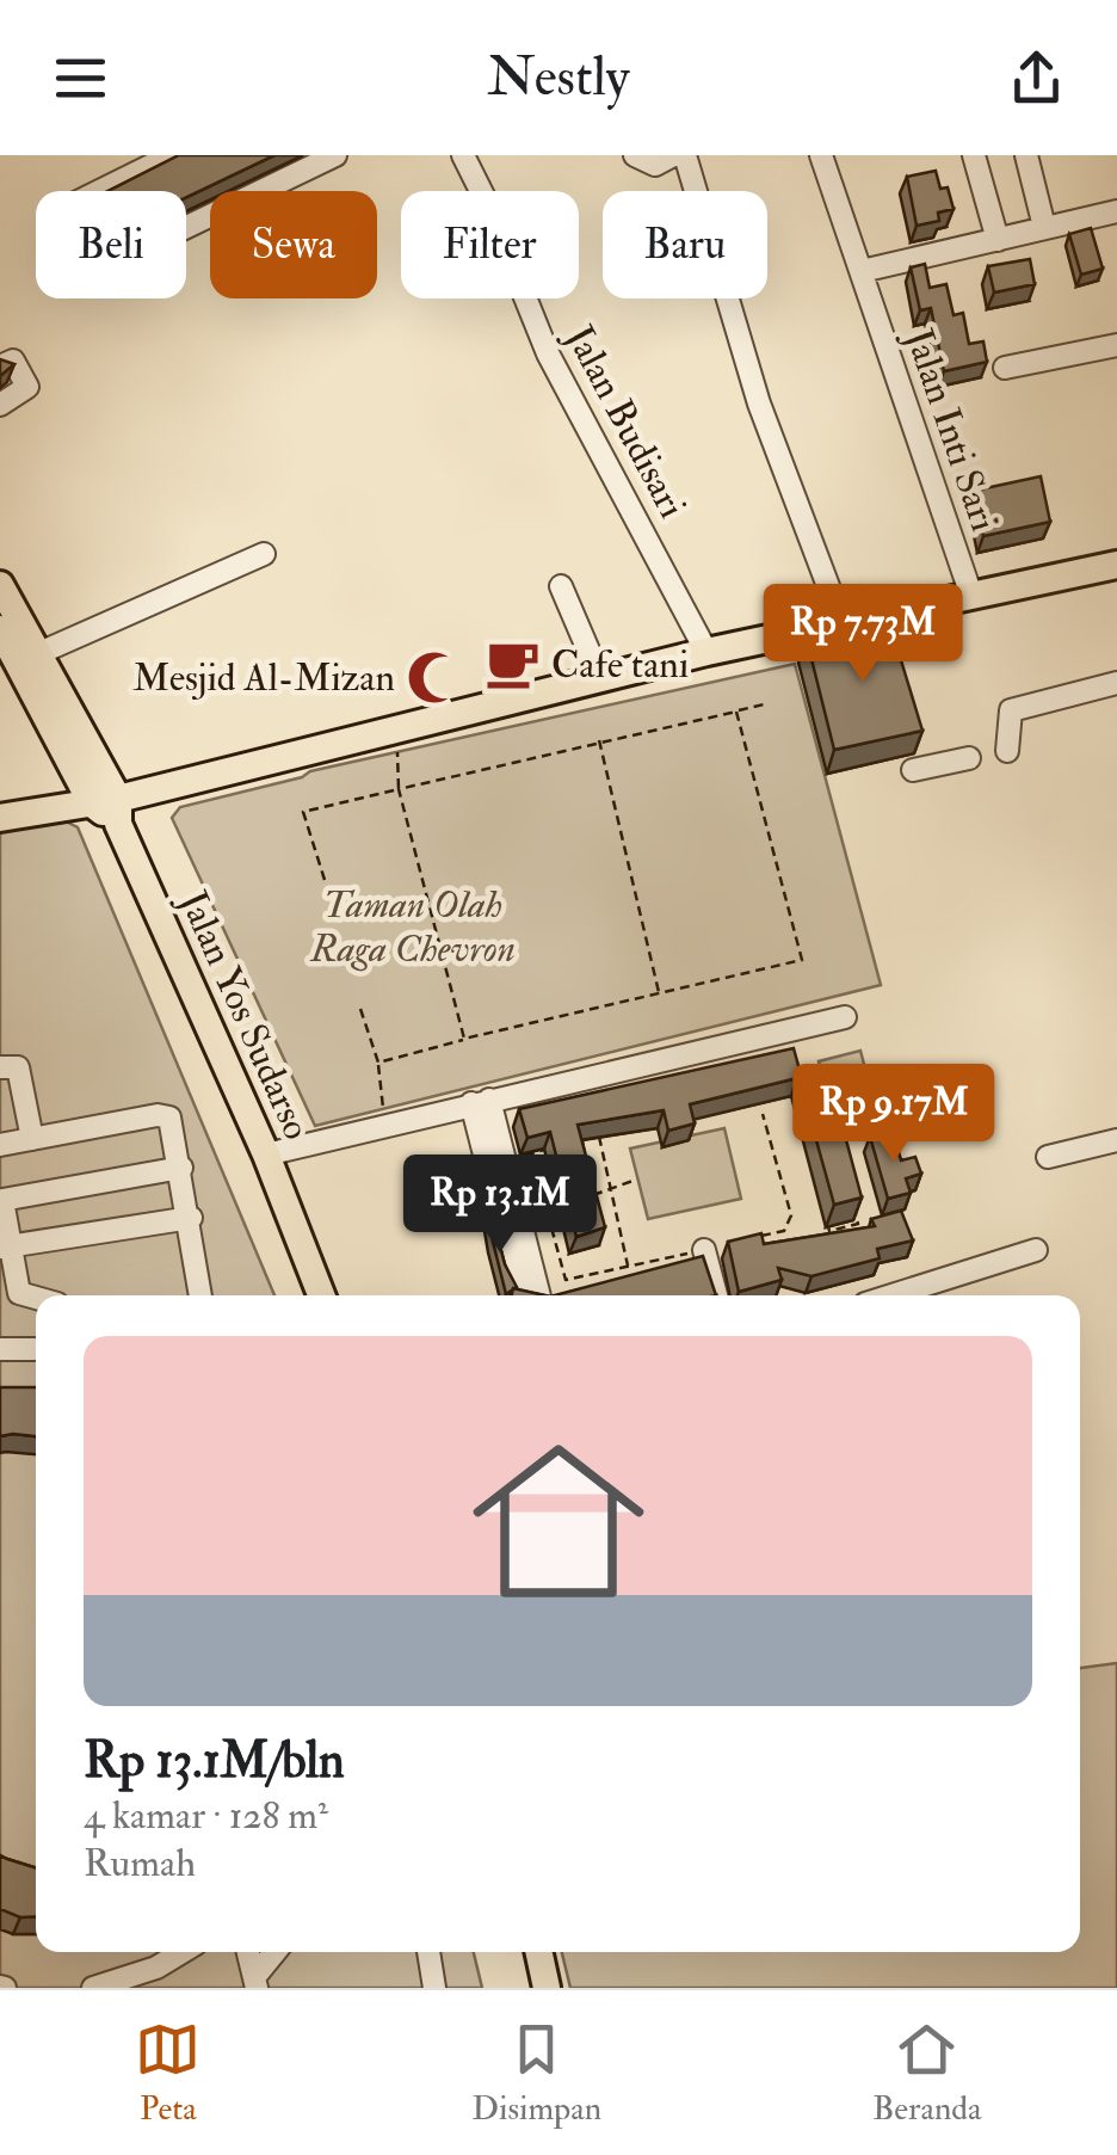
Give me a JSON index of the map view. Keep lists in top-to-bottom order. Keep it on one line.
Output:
{"streets":{"main road":["Jalan Yos Sudarso"],"street":["Jalan Budisari","Jalan Inti Sari"]},"parks":["Taman Olah Raga Chevron"],"places":{"cafe":["Cafe tani"],"mosque":["Mesjid Al-Mizan"]},"page":{"header":"Nestly","chip":["Beli","Sewa","Filter","Baru"],"price":["Rp 7.73M","Rp 9.17M","Rp 13.1M"],"list":[{"name":"Rp 13.1M/bln","note":"4 kamar · 128 m² · Rumah"}],"tabs":["Peta","Disimpan","Beranda"]}}
